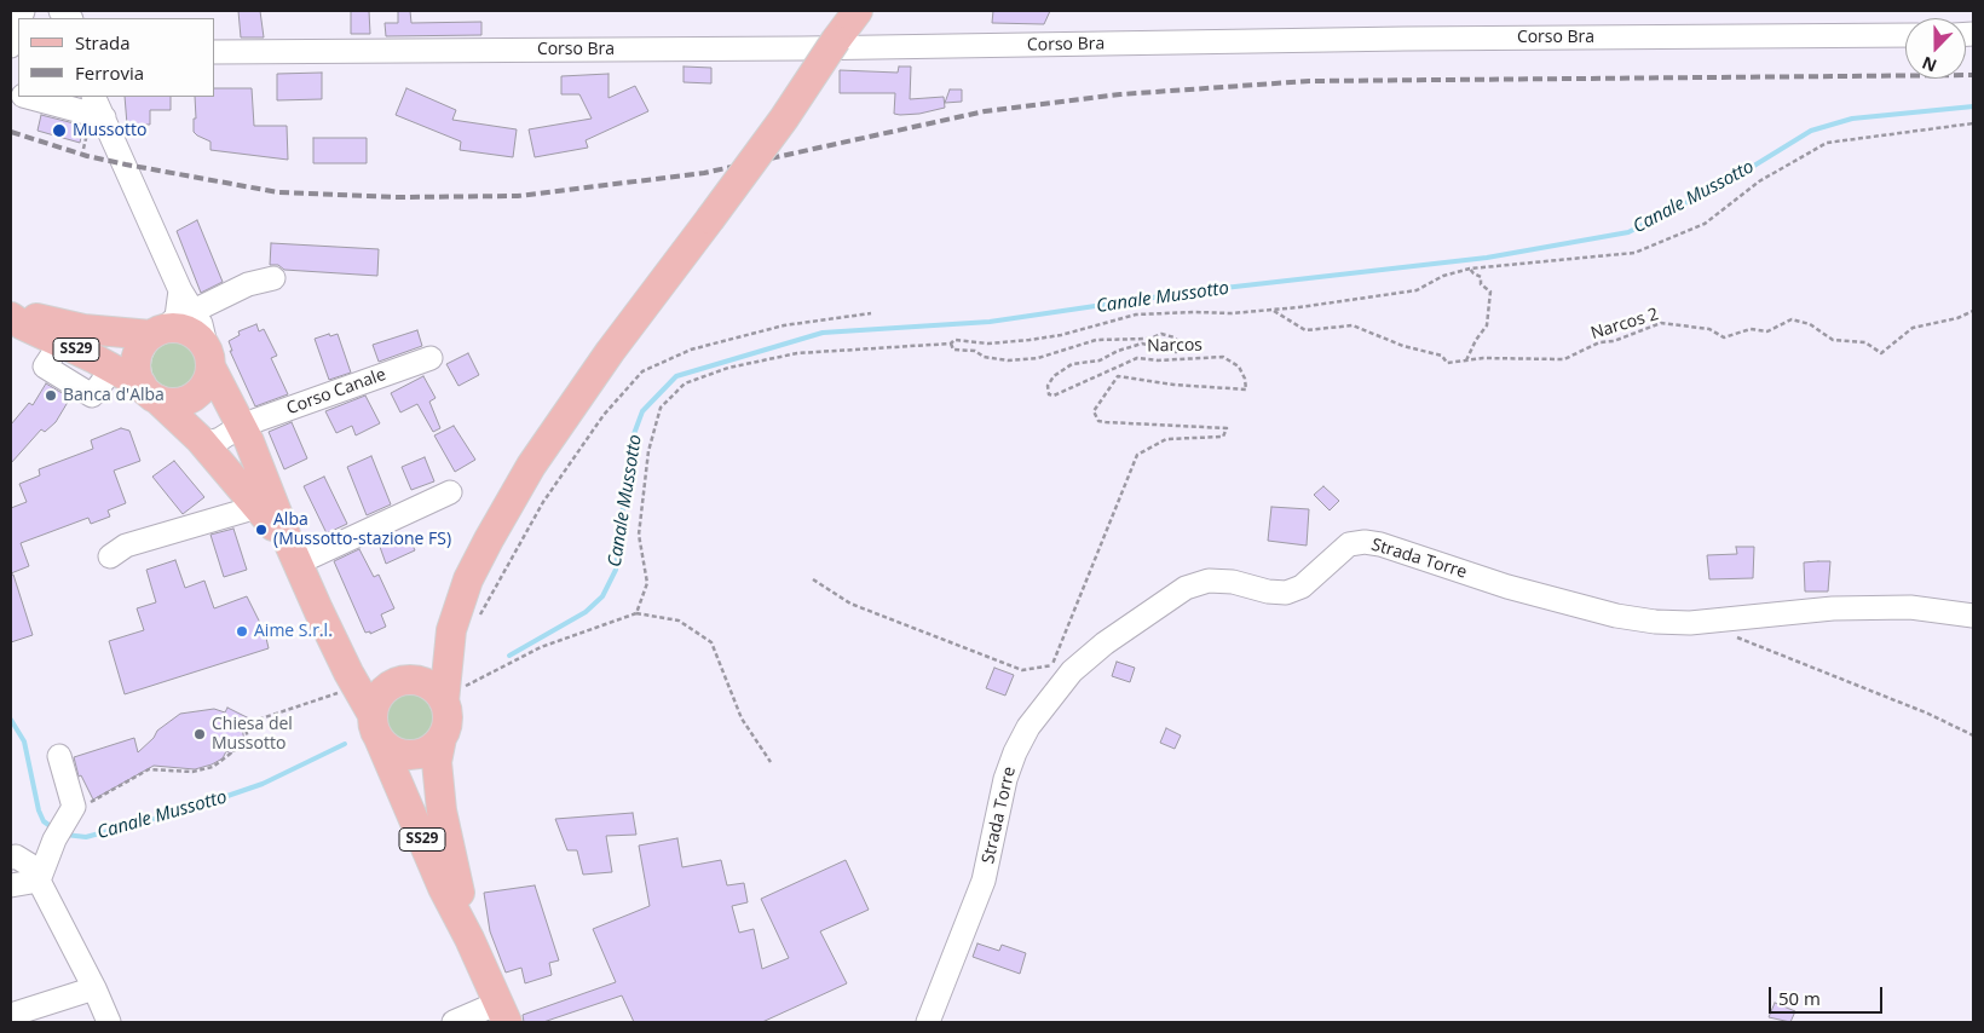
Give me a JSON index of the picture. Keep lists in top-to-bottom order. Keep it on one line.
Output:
{"streets":{"main road":["SS29"],"street":["Corso Bra","Corso Canale","Strada Torre"],"path":["Narcos 2","Narcos"]},"crossings":[["Narcos","Strada Torre"],["SS29","Corso Canale"]],"water":["Canale Mussotto"],"places":["Mussotto","Banca d'Alba","Alba (Mussotto-stazione FS)","Aime S.r.l.","Chiesa del Mussotto"],"legend":["Strada","Ferrovia"],"scale_bar":"50 m","north":"bottom"}
